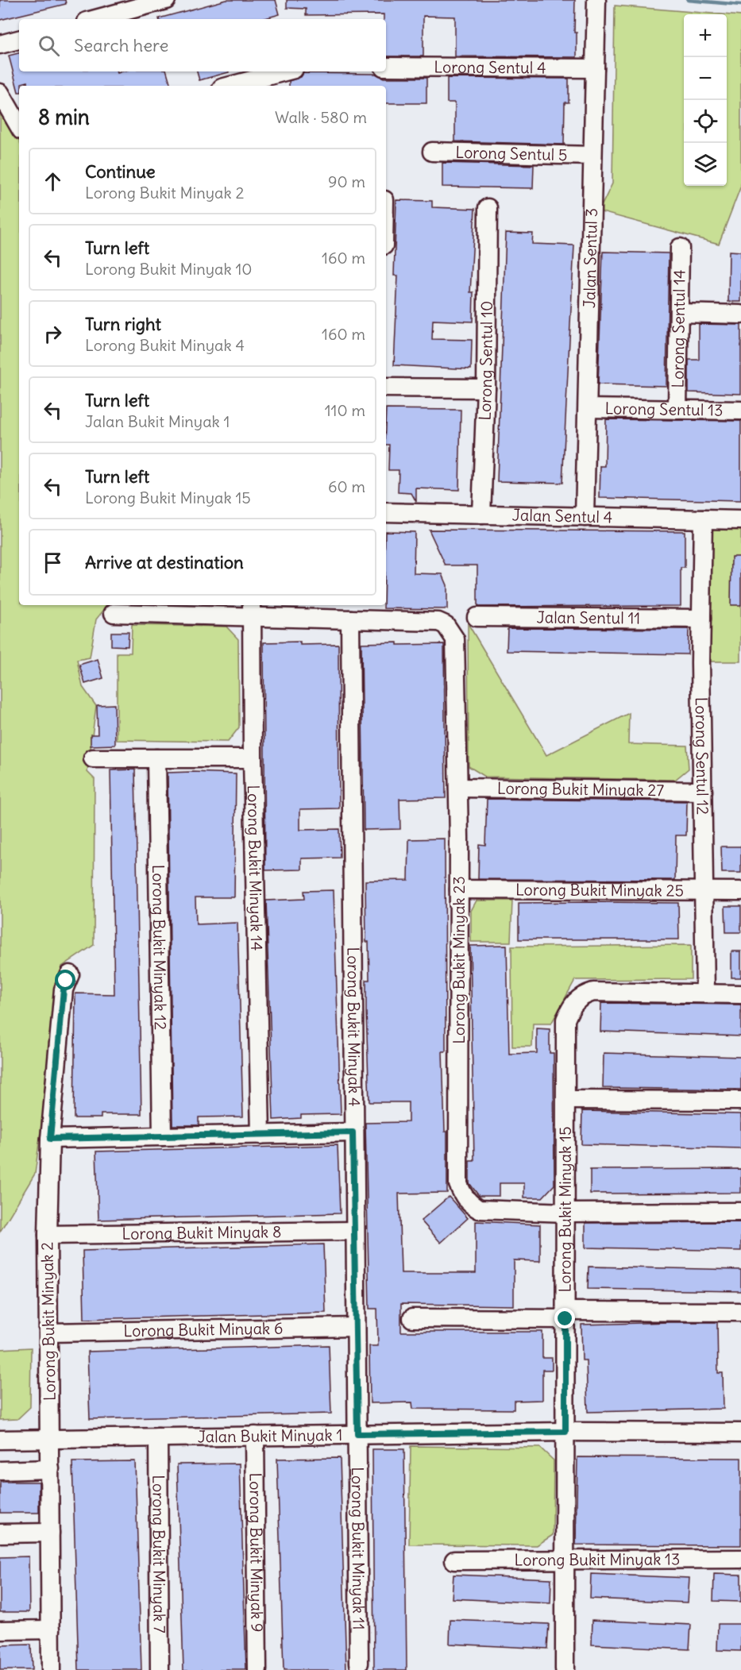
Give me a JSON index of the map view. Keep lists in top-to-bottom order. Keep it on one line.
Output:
{"streets":{"street":["Lorong Sentul 4","Lorong Sentul 5","Jalan Sentul 3","Lorong Sentul 14","Lorong Sentul 10","Lorong Sentul 13","Jalan Sentul 4","Jalan Sentul 11","Lorong Sentul 12","Lorong Bukit Minyak 27","Lorong Bukit Minyak 14","Lorong Bukit Minyak 25","Lorong Bukit Minyak 12","Lorong Bukit Minyak 23","Lorong Bukit Minyak 4","Lorong Bukit Minyak 15","Lorong Bukit Minyak 8","Lorong Bukit Minyak 2","Lorong Bukit Minyak 6","Jalan Bukit Minyak 1","Lorong Bukit Minyak 11","Lorong Bukit Minyak 9","Lorong Bukit Minyak 7","Lorong Bukit Minyak 13"]},"crossings":[["Lorong Sentul 4","Jalan Sentul 3"],["Lorong Sentul 5","Jalan Sentul 3"],["Jalan Sentul 3","Lorong Sentul 13"],["Jalan Sentul 3","Jalan Sentul 4"],["Lorong Sentul 14","Lorong Sentul 13"],["Lorong Sentul 10","Jalan Sentul 4"],["Jalan Sentul 4","Lorong Sentul 12"],["Jalan Sentul 11","Lorong Sentul 12"],["Lorong Sentul 12","Lorong Bukit Minyak 27"],["Lorong Sentul 12","Lorong Bukit Minyak 25"],["Lorong Sentul 12","Lorong Bukit Minyak 15"],["Lorong Bukit Minyak 27","Lorong Bukit Minyak 23"],["Lorong Bukit Minyak 25","Lorong Bukit Minyak 23"],["Lorong Bukit Minyak 23","Lorong Bukit Minyak 4"],["Lorong Bukit Minyak 23","Lorong Bukit Minyak 15"],["Lorong Bukit Minyak 4","Lorong Bukit Minyak 8"],["Lorong Bukit Minyak 4","Lorong Bukit Minyak 6"],["Lorong Bukit Minyak 4","Jalan Bukit Minyak 1"],["Lorong Bukit Minyak 4","Lorong Bukit Minyak 11"],["Lorong Bukit Minyak 15","Jalan Bukit Minyak 1"],["Lorong Bukit Minyak 15","Lorong Bukit Minyak 13"],["Lorong Bukit Minyak 8","Lorong Bukit Minyak 2"],["Lorong Bukit Minyak 2","Lorong Bukit Minyak 6"],["Lorong Bukit Minyak 2","Jalan Bukit Minyak 1"],["Jalan Bukit Minyak 1","Lorong Bukit Minyak 11"],["Jalan Bukit Minyak 1","Lorong Bukit Minyak 9"],["Jalan Bukit Minyak 1","Lorong Bukit Minyak 7"]],"page":{"map_buttons":["+","−"],"search":"Search here","heading":["8 min","Walk · 580 m"],"list":[["Continue","Lorong Bukit Minyak 2","90 m"],["Turn left","Lorong Bukit Minyak 10","160 m"],["Turn right","Lorong Bukit Minyak 4","160 m"],["Turn left","Jalan Bukit Minyak 1","110 m"],["Turn left","Lorong Bukit Minyak 15","60 m"],"Arrive at destination"]}}
